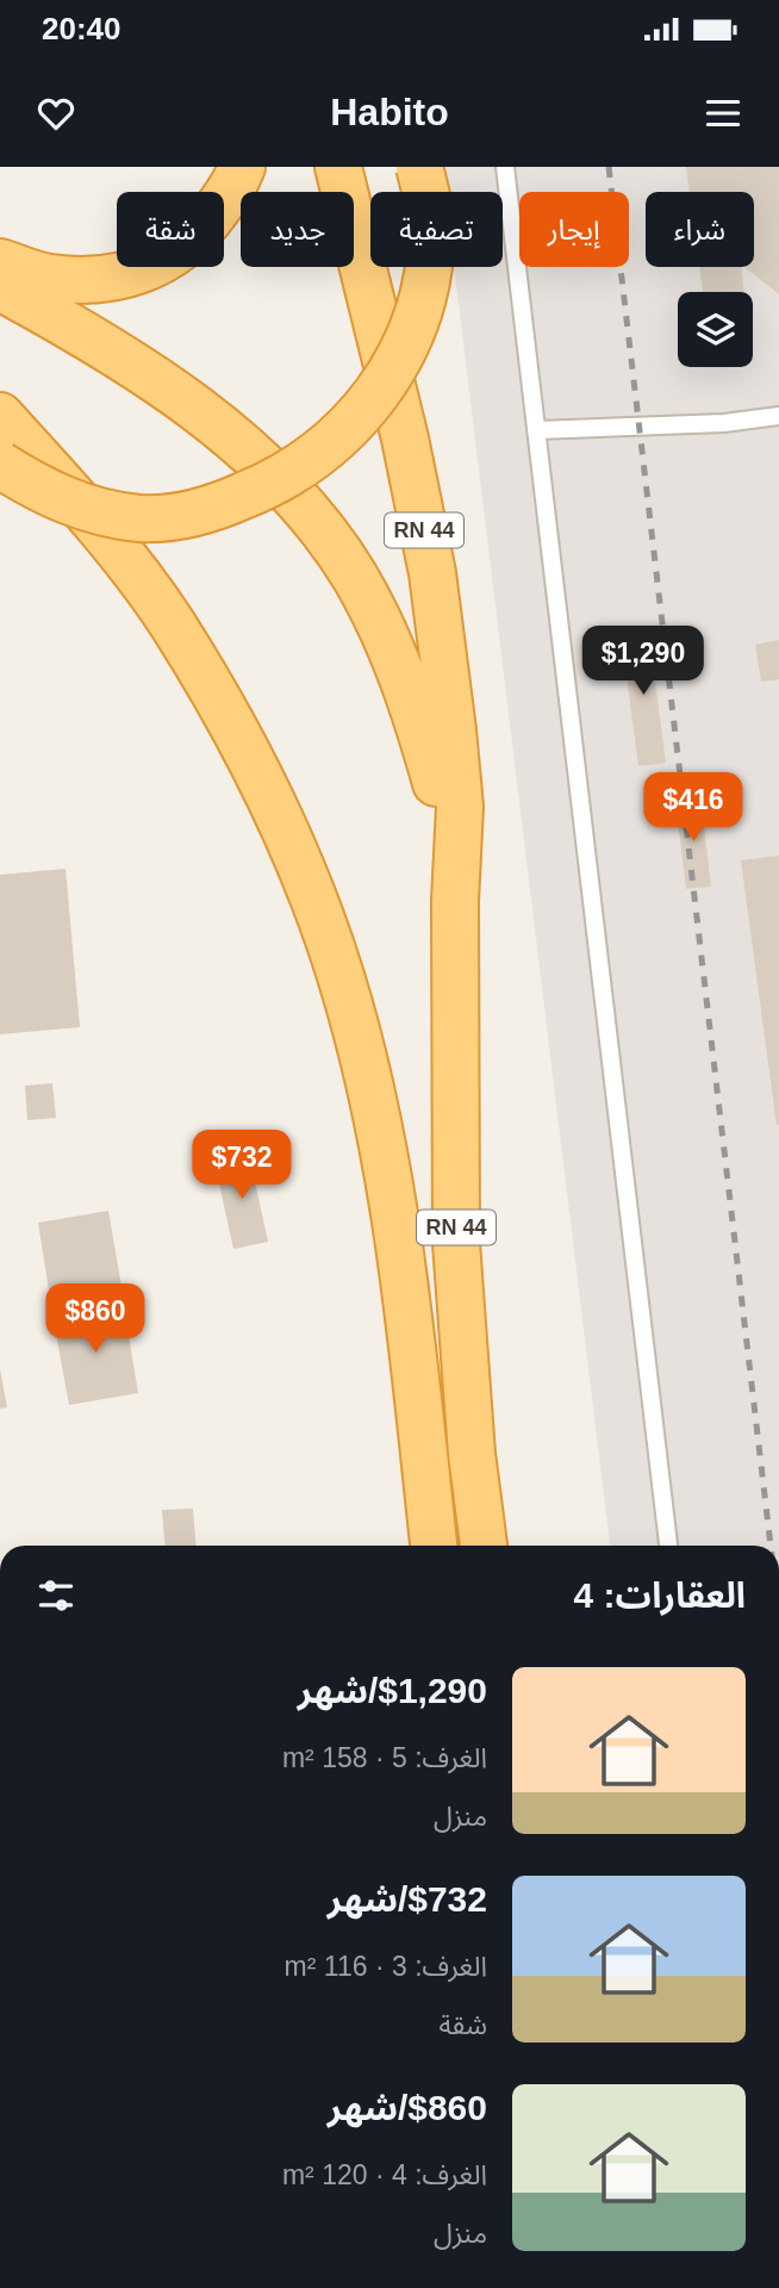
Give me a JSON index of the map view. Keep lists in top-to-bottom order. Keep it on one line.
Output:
{"streets":{"highway":["RN 44"]},"page":{"status":"20:40","header":"Habito","chip":["شراء","إيجار","تصفية","جديد","شقة"],"price":["$1,290","$416","$732","$860"],"heading":"العقارات: 4","list":[{"name":"$1,290/شهر","note":"الغرف: 5 · 158 m² · منزل"},{"name":"$732/شهر","note":"الغرف: 3 · 116 m² · شقة"},{"name":"$860/شهر","note":"الغرف: 4 · 120 m² · منزل"}]}}
